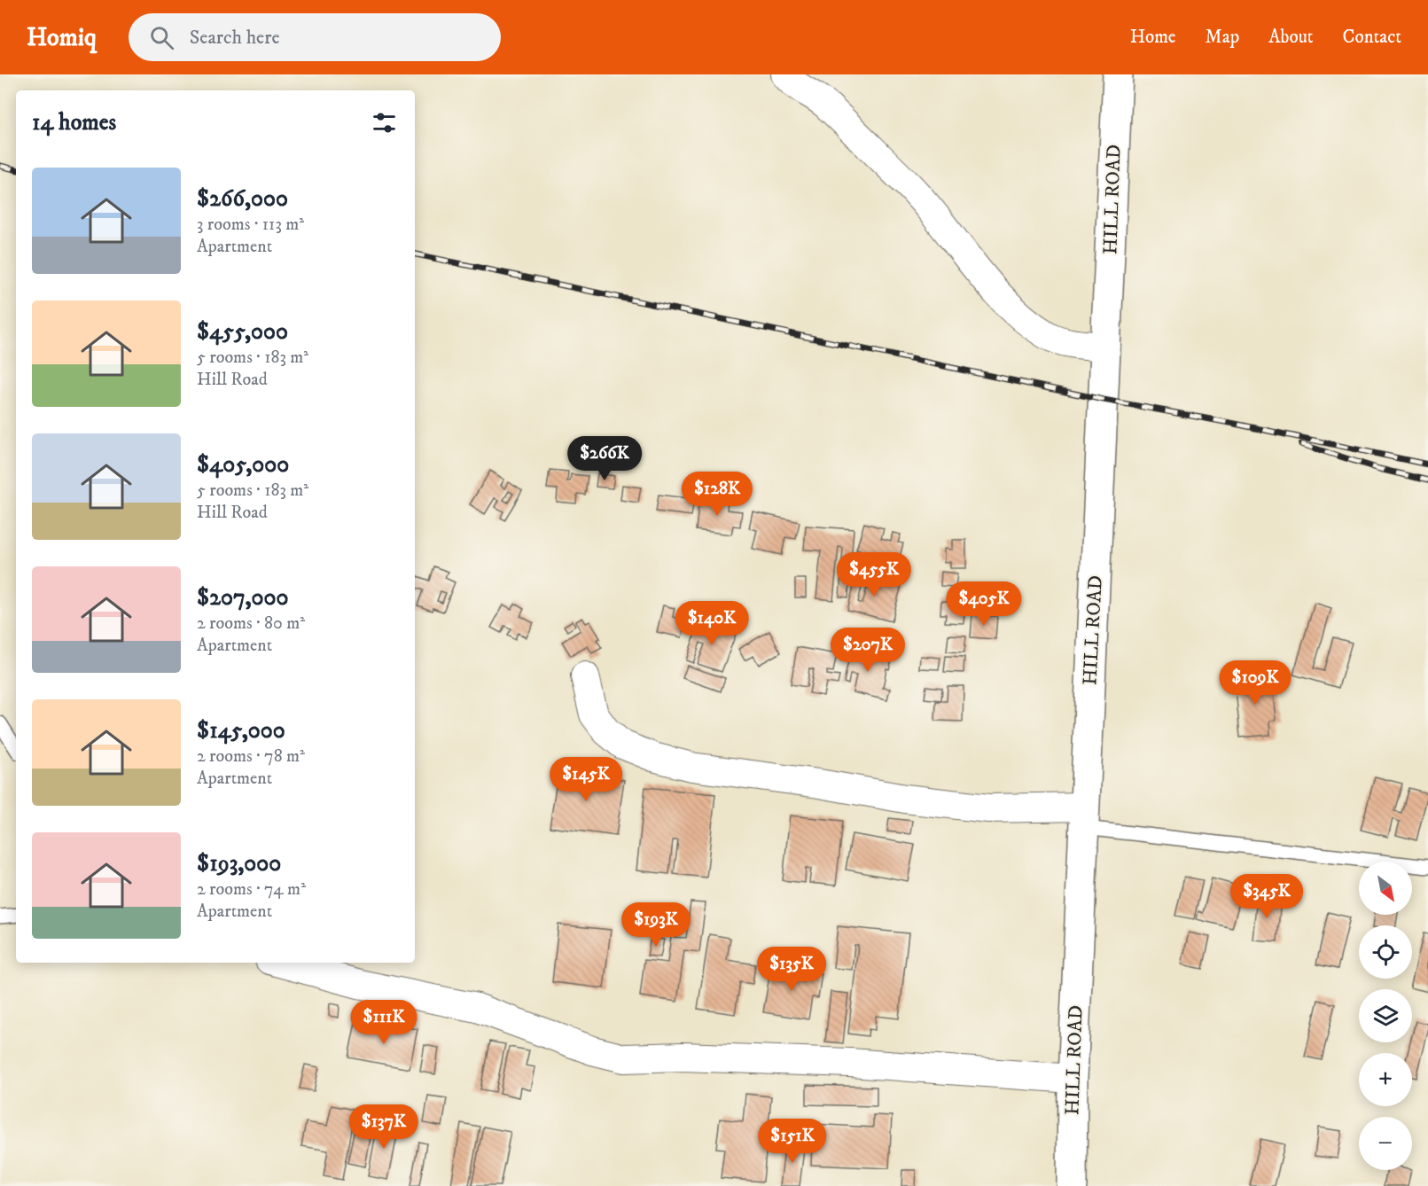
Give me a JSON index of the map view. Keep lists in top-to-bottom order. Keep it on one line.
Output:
{"streets":{"main road":["HILL ROAD"]},"north":"bottom right","page":{"header":"Homiq","search":"Search here","nav":["Home","Map","About","Contact"],"heading":"14 homes","list":[{"name":"$266,000","note":"3 rooms · 113 m² · Apartment"},{"name":"$455,000","note":"5 rooms · 183 m² · Hill Road"},{"name":"$405,000","note":"5 rooms · 183 m² · Hill Road"},{"name":"$207,000","note":"2 rooms · 80 m² · Apartment"},{"name":"$145,000","note":"2 rooms · 78 m² · Apartment"},{"name":"$193,000","note":"2 rooms · 74 m² · Apartment"}],"price":["$266K","$128K","$455K","$405K","$140K","$207K","$109K","$145K","$345K","$193K","$135K","$111K","$137K","$151K"],"map_buttons":["+","−"]}}
